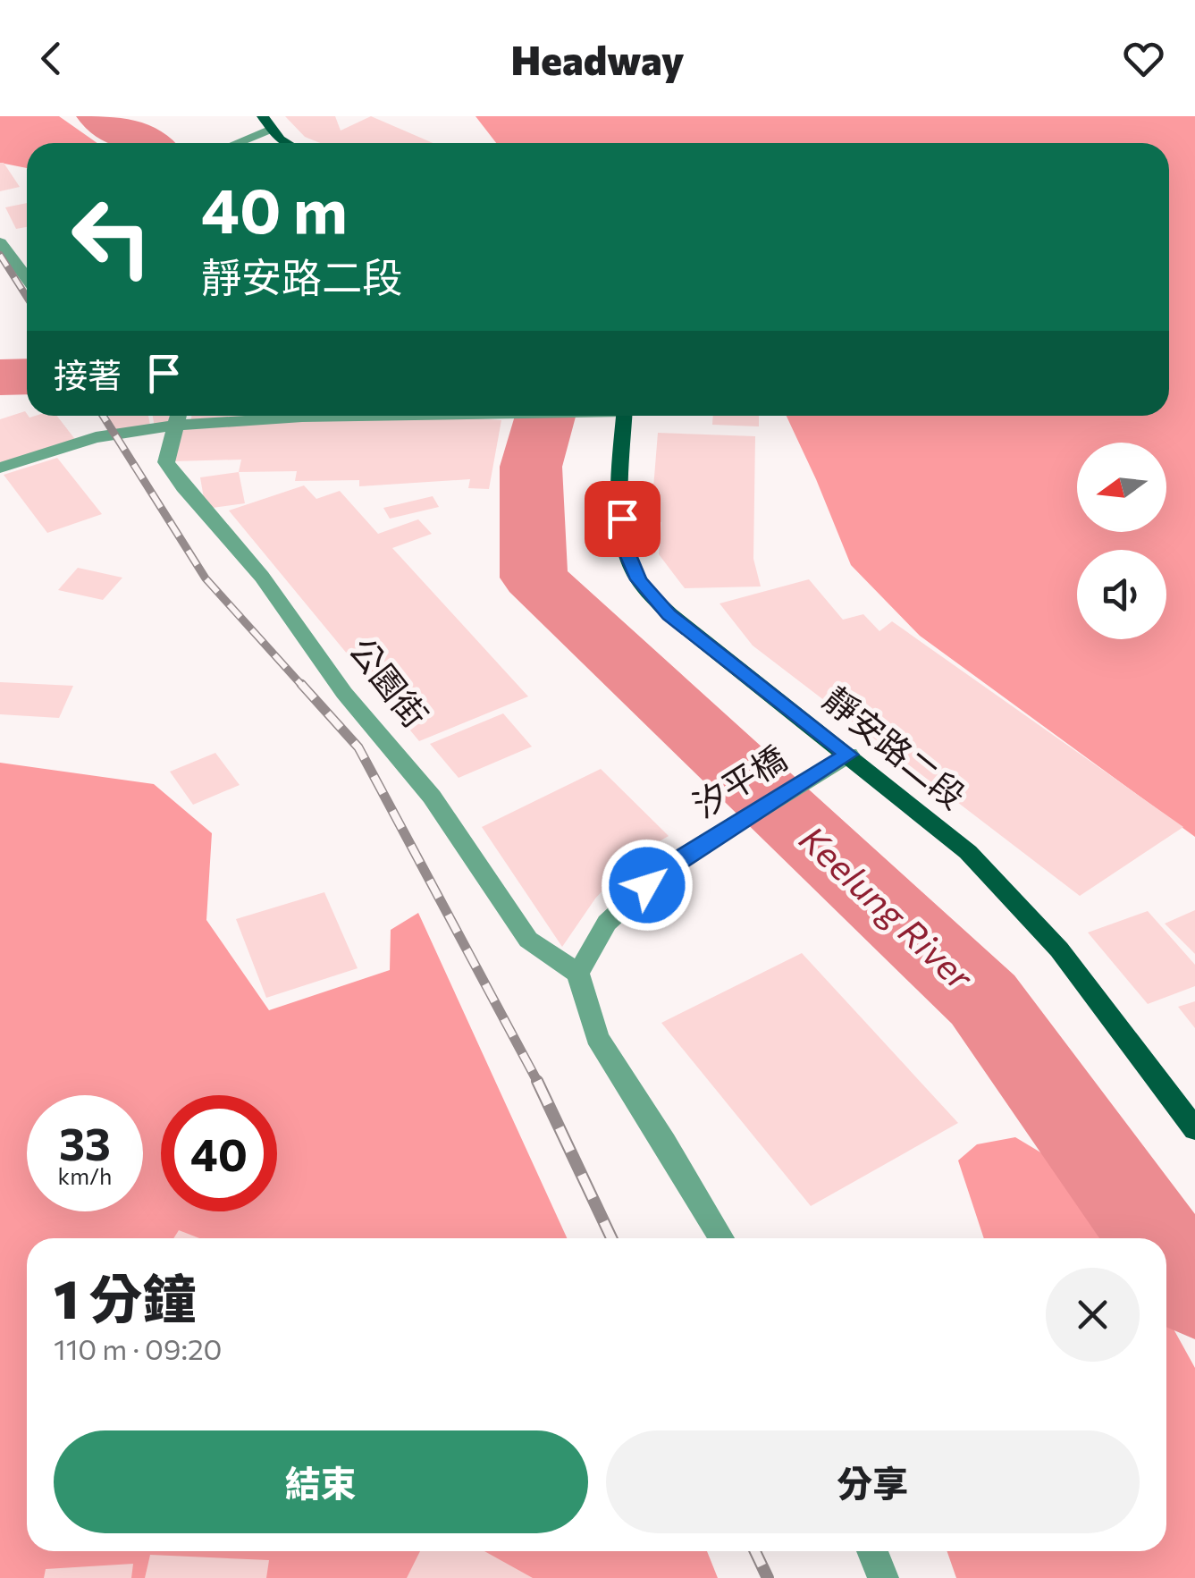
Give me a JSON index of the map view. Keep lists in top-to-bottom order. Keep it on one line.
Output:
{"streets":{"main road":["靜安路二段"],"street":["公園街","汐平橋"]},"crossings":[["公園街","汐平橋"],["靜安路二段","汐平橋"]],"water":["Keelung River"],"north":"left","page":{"header":"Headway","turn":["40 m","靜安路二段"],"then":"接著","speed":"33 km/h","limit":"40","heading":["1 分鐘","110 m · 09:20"],"buttons":["結束","分享"]}}
